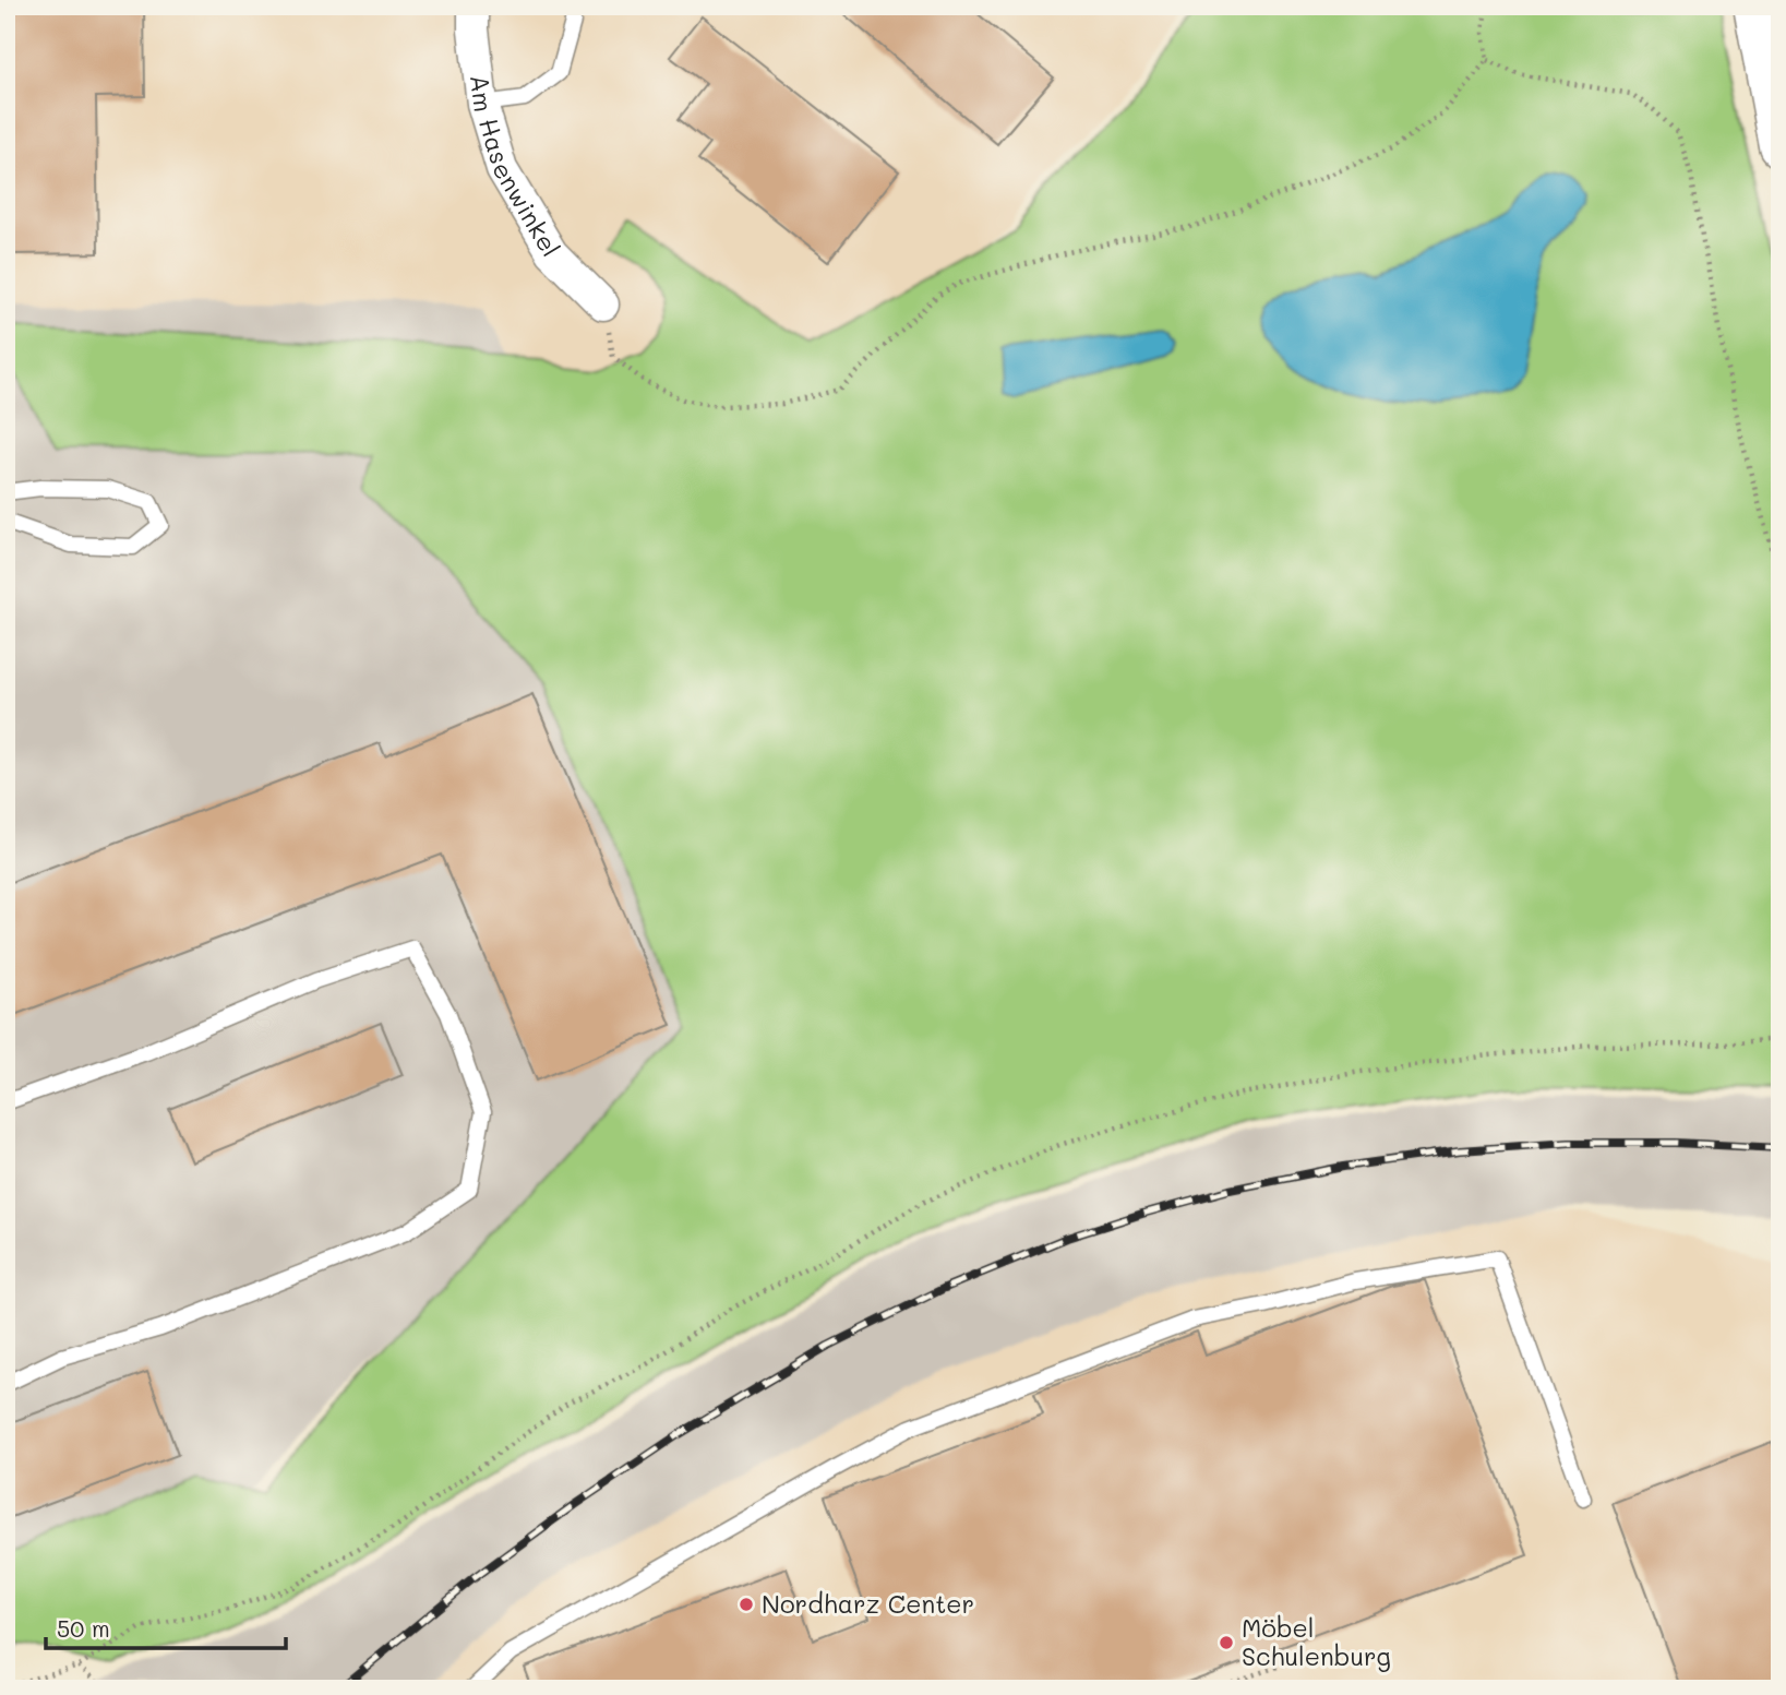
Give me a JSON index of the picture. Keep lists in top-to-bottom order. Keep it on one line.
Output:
{"streets":{"street":["Am Hasenwinkel"]},"places":["Nordharz Center","Möbel Schulenburg"],"scale_bar":"50 m"}
